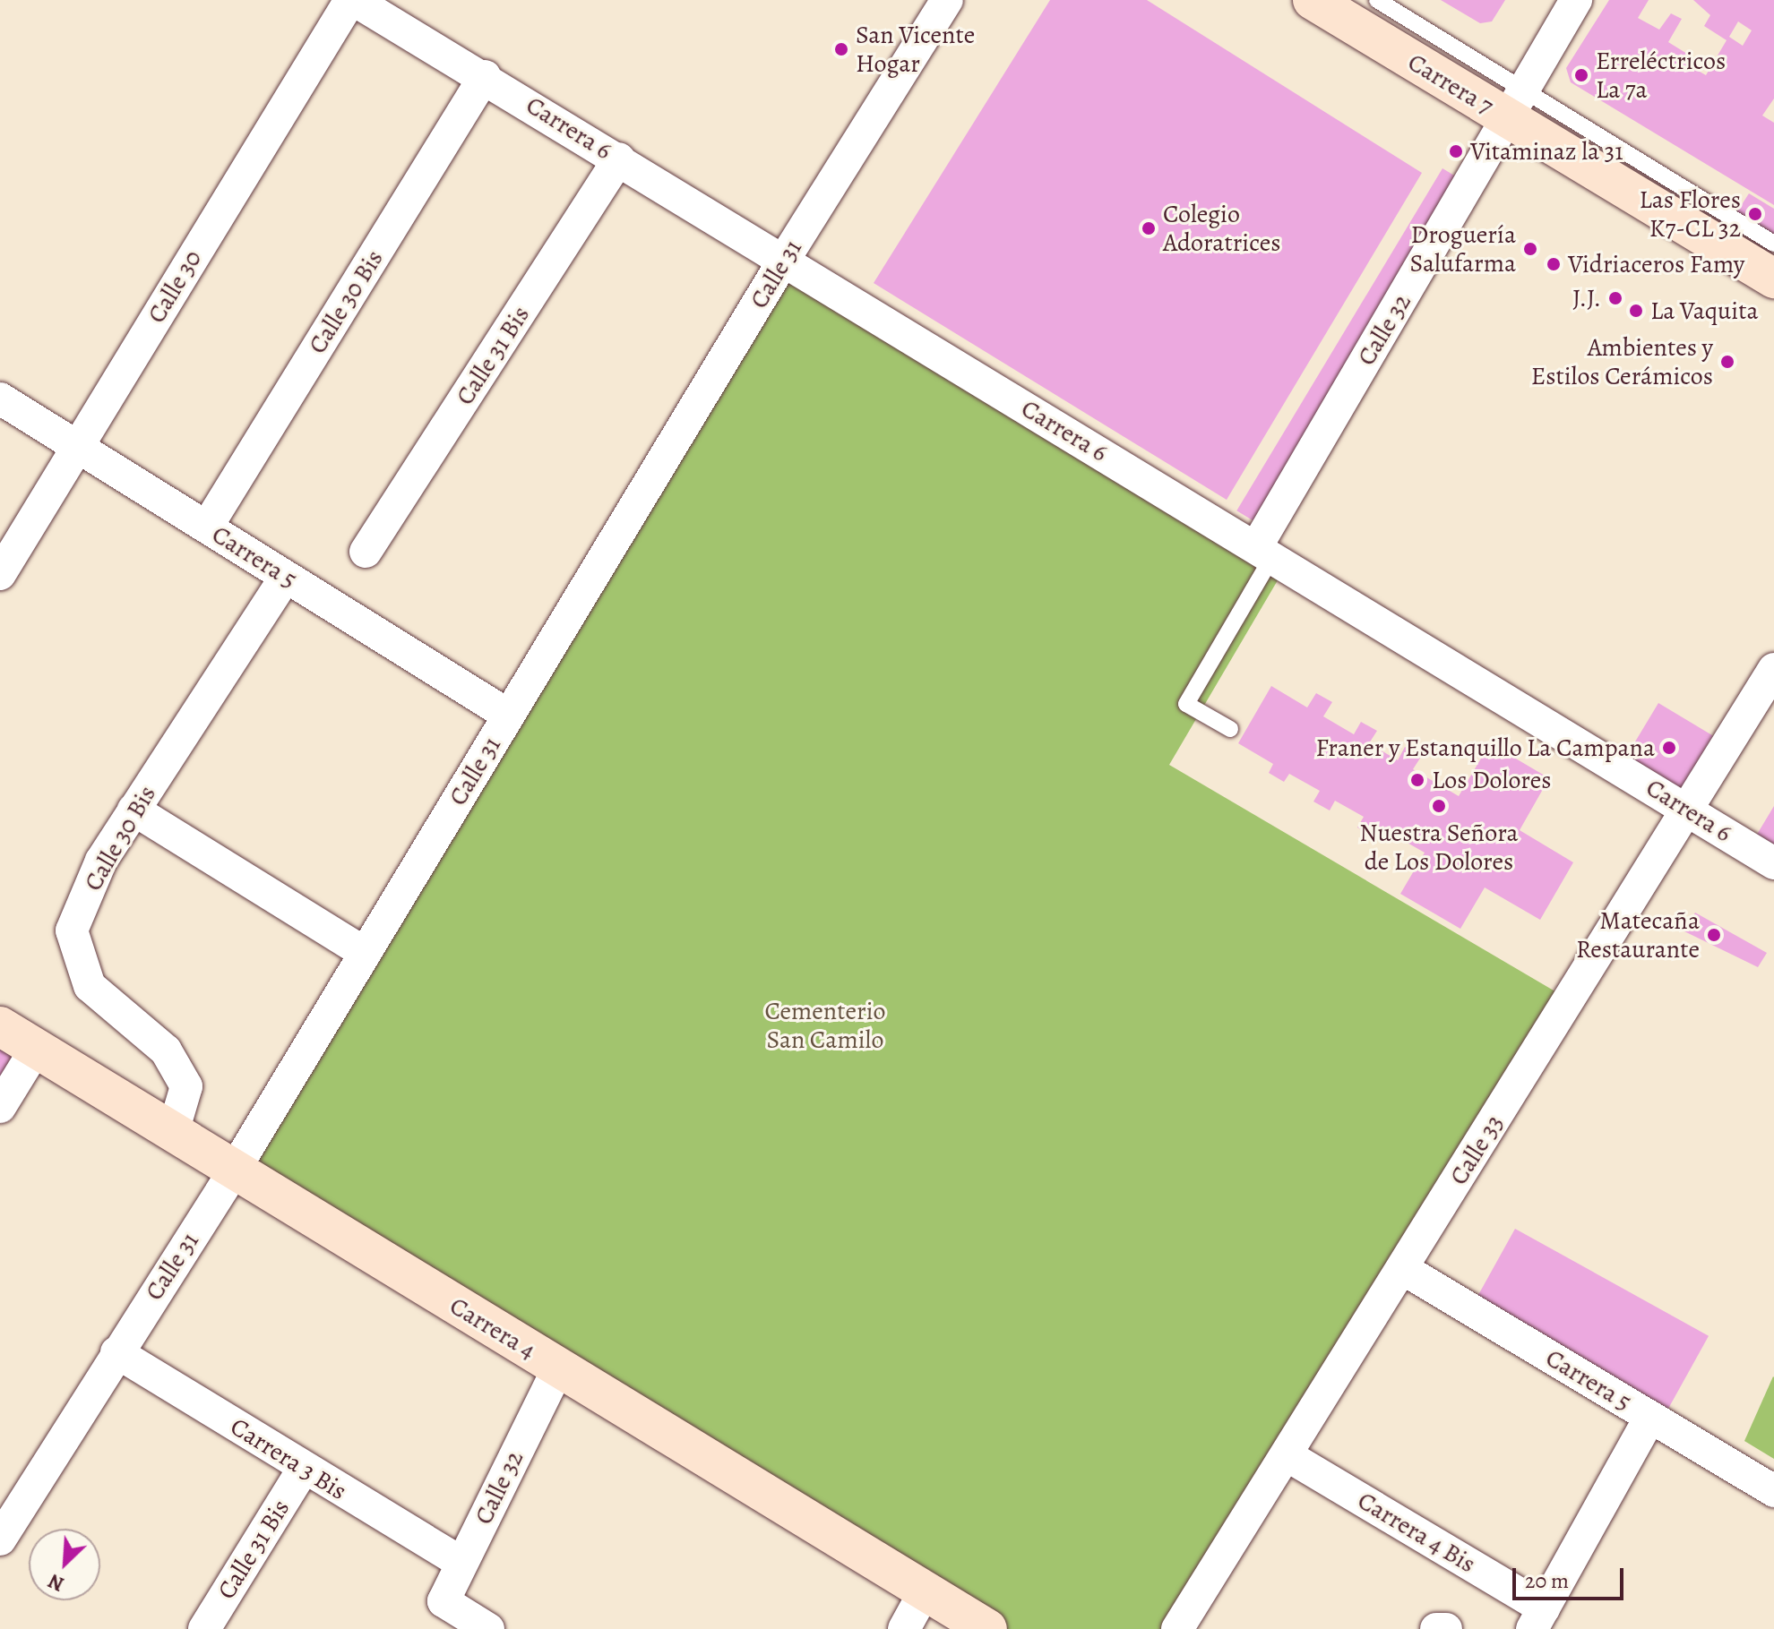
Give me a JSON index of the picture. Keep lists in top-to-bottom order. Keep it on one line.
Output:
{"streets":{"main road":["Carrera 7","Carrera 4"],"street":["Carrera 6","Calle 31","Calle 30","Calle 30 Bis","Calle 32","Calle 31 Bis","Carrera 5","Calle 33","Carrera 3 Bis","Carrera 4 Bis"]},"crossings":[["Carrera 7","Calle 32"],["Carrera 6","Calle 31"],["Carrera 6","Calle 30"],["Carrera 6","Calle 30 Bis"],["Carrera 6","Calle 32"],["Carrera 6","Calle 31 Bis"],["Carrera 6","Calle 33"],["Calle 31","Carrera 5"],["Calle 31","Carrera 4"],["Calle 31","Carrera 3 Bis"],["Calle 30","Carrera 5"],["Calle 30 Bis","Carrera 5"],["Calle 30 Bis","Carrera 4"],["Calle 32","Carrera 4"],["Calle 32","Carrera 3 Bis"],["Calle 31 Bis","Carrera 3 Bis"],["Carrera 5","Calle 33"],["Calle 33","Carrera 4 Bis"]],"parks":["Cementerio San Camilo"],"places":["San Vicente Hogar","Erreléctricos La 7a","Vitaminaz la 31","Las Flores K7-CL 32","Colegio Adoratrices","Droguería Salufarma","Vidriaceros Famy","J.J.","La Vaquita","Ambientes y Estilos Cerámicos","Franer y Estanquillo La Campana","Los Dolores","Nuestra Señora de Los Dolores","Matecaña Restaurante"],"scale_bar":"20 m","north":"bottom left"}
